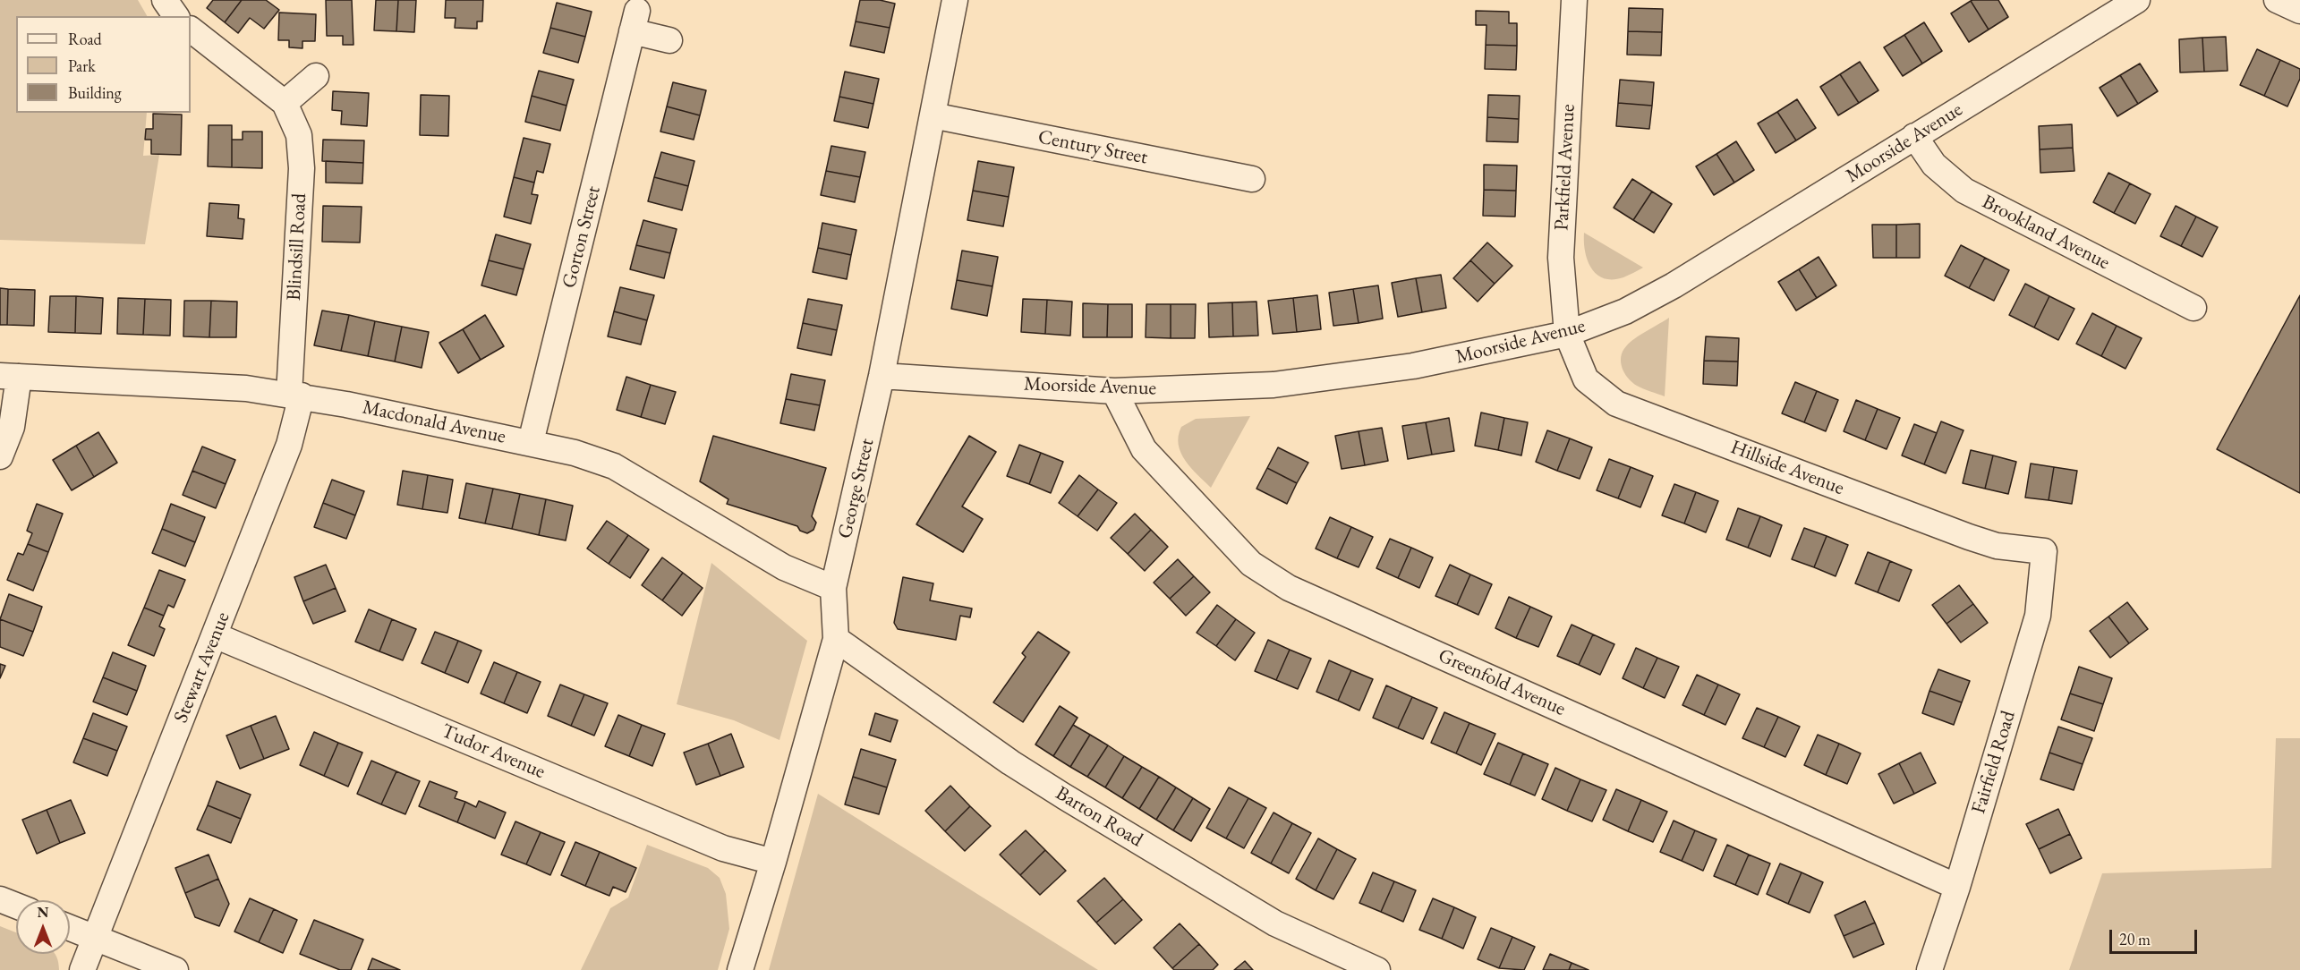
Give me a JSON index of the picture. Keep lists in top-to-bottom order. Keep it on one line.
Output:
{"streets":{"street":["Moorside Avenue","Century Street","Parkfield Avenue","Brookland Avenue","Gorton Street","Blindsill Road","Macdonald Avenue","Hillside Avenue","George Street","Stewart Avenue","Greenfold Avenue","Tudor Avenue","Fairfield Road","Barton Road"]},"crossings":[["Moorside Avenue","Parkfield Avenue"],["Moorside Avenue","Brookland Avenue"],["Moorside Avenue","Hillside Avenue"],["Moorside Avenue","George Street"],["Moorside Avenue","Greenfold Avenue"],["Century Street","George Street"],["Parkfield Avenue","Hillside Avenue"],["Gorton Street","Macdonald Avenue"],["Blindsill Road","Macdonald Avenue"],["Blindsill Road","Stewart Avenue"],["Macdonald Avenue","George Street"],["Macdonald Avenue","Stewart Avenue"],["Hillside Avenue","Fairfield Road"],["George Street","Tudor Avenue"],["George Street","Barton Road"],["Stewart Avenue","Tudor Avenue"],["Greenfold Avenue","Fairfield Road"]],"legend":["Road","Park","Building"],"scale_bar":"20 m","north":"top"}
